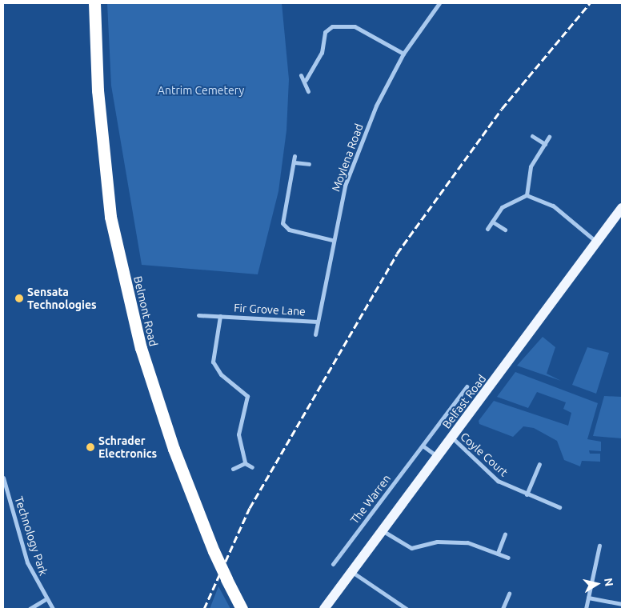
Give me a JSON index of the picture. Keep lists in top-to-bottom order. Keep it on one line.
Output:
{"streets":{"highway":["Belmont Road"],"main road":["Belfast Road"],"street":["Moylena Road","Fir Grove Lane","Coyle Court","The Warren","Technology Park"]},"crossings":[["Moylena Road","Fir Grove Lane"],["Belfast Road","Coyle Court"]],"parks":["Antrim Cemetery"],"places":["Sensata Technologies","Schrader Electronics"],"north":"right"}
